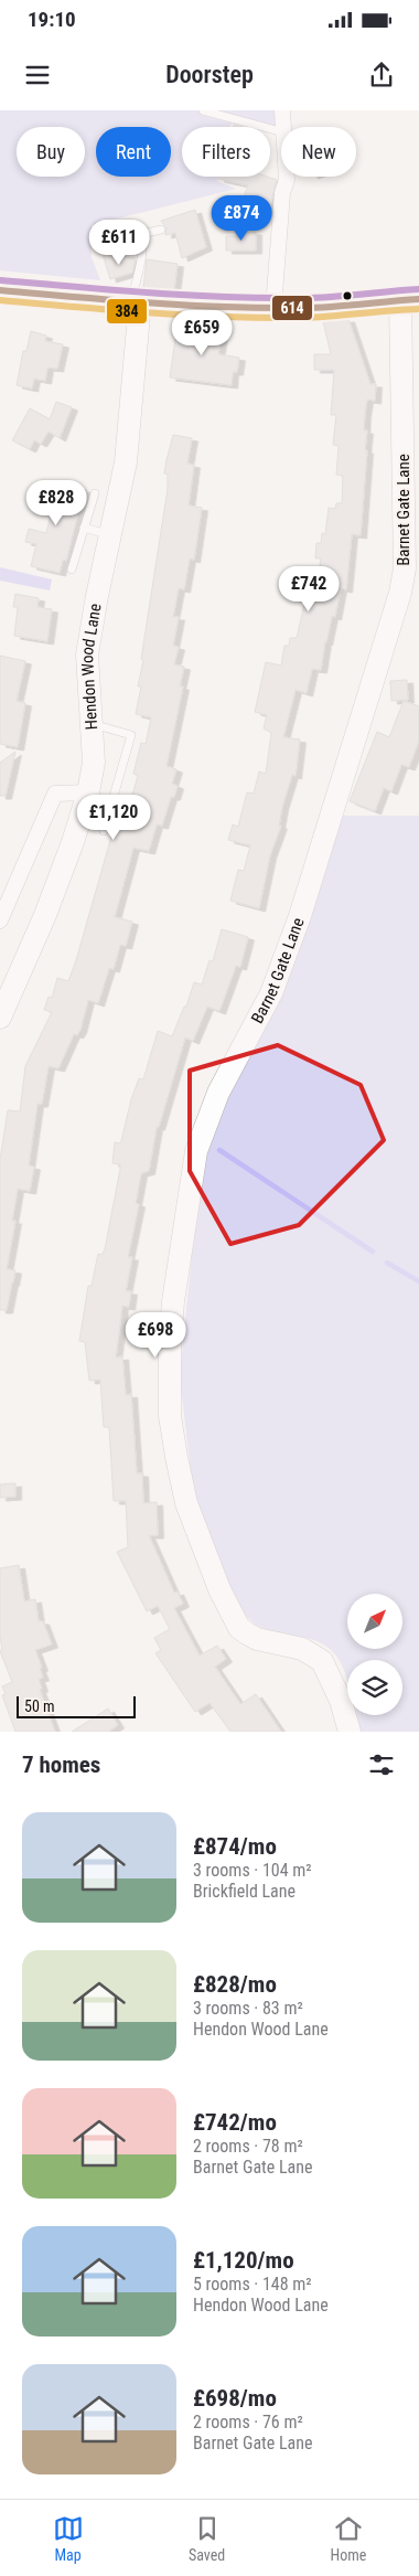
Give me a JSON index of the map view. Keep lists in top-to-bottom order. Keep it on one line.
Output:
{"streets":{"street":["Barnet Gate Lane","Hendon Wood Lane"]},"lines":["transit line 614","transit line 384"],"scale_bar":"50 m","north":"top right","page":{"status":"19:10","header":"Doorstep","chip":["Buy","Rent","Filters","New"],"price":["£874","£611","£659","£828","£742","£1,120","£698"],"scale":"50 m","heading":"7 homes","list":[{"name":"£874/mo","note":"3 rooms · 104 m² · Brickfield Lane"},{"name":"£828/mo","note":"3 rooms · 83 m² · Hendon Wood Lane"},{"name":"£742/mo","note":"2 rooms · 78 m² · Barnet Gate Lane"},{"name":"£1,120/mo","note":"5 rooms · 148 m² · Hendon Wood Lane"},{"name":"£698/mo","note":"2 rooms · 76 m² · Barnet Gate Lane"}],"tabs":["Map","Saved","Home"]}}
